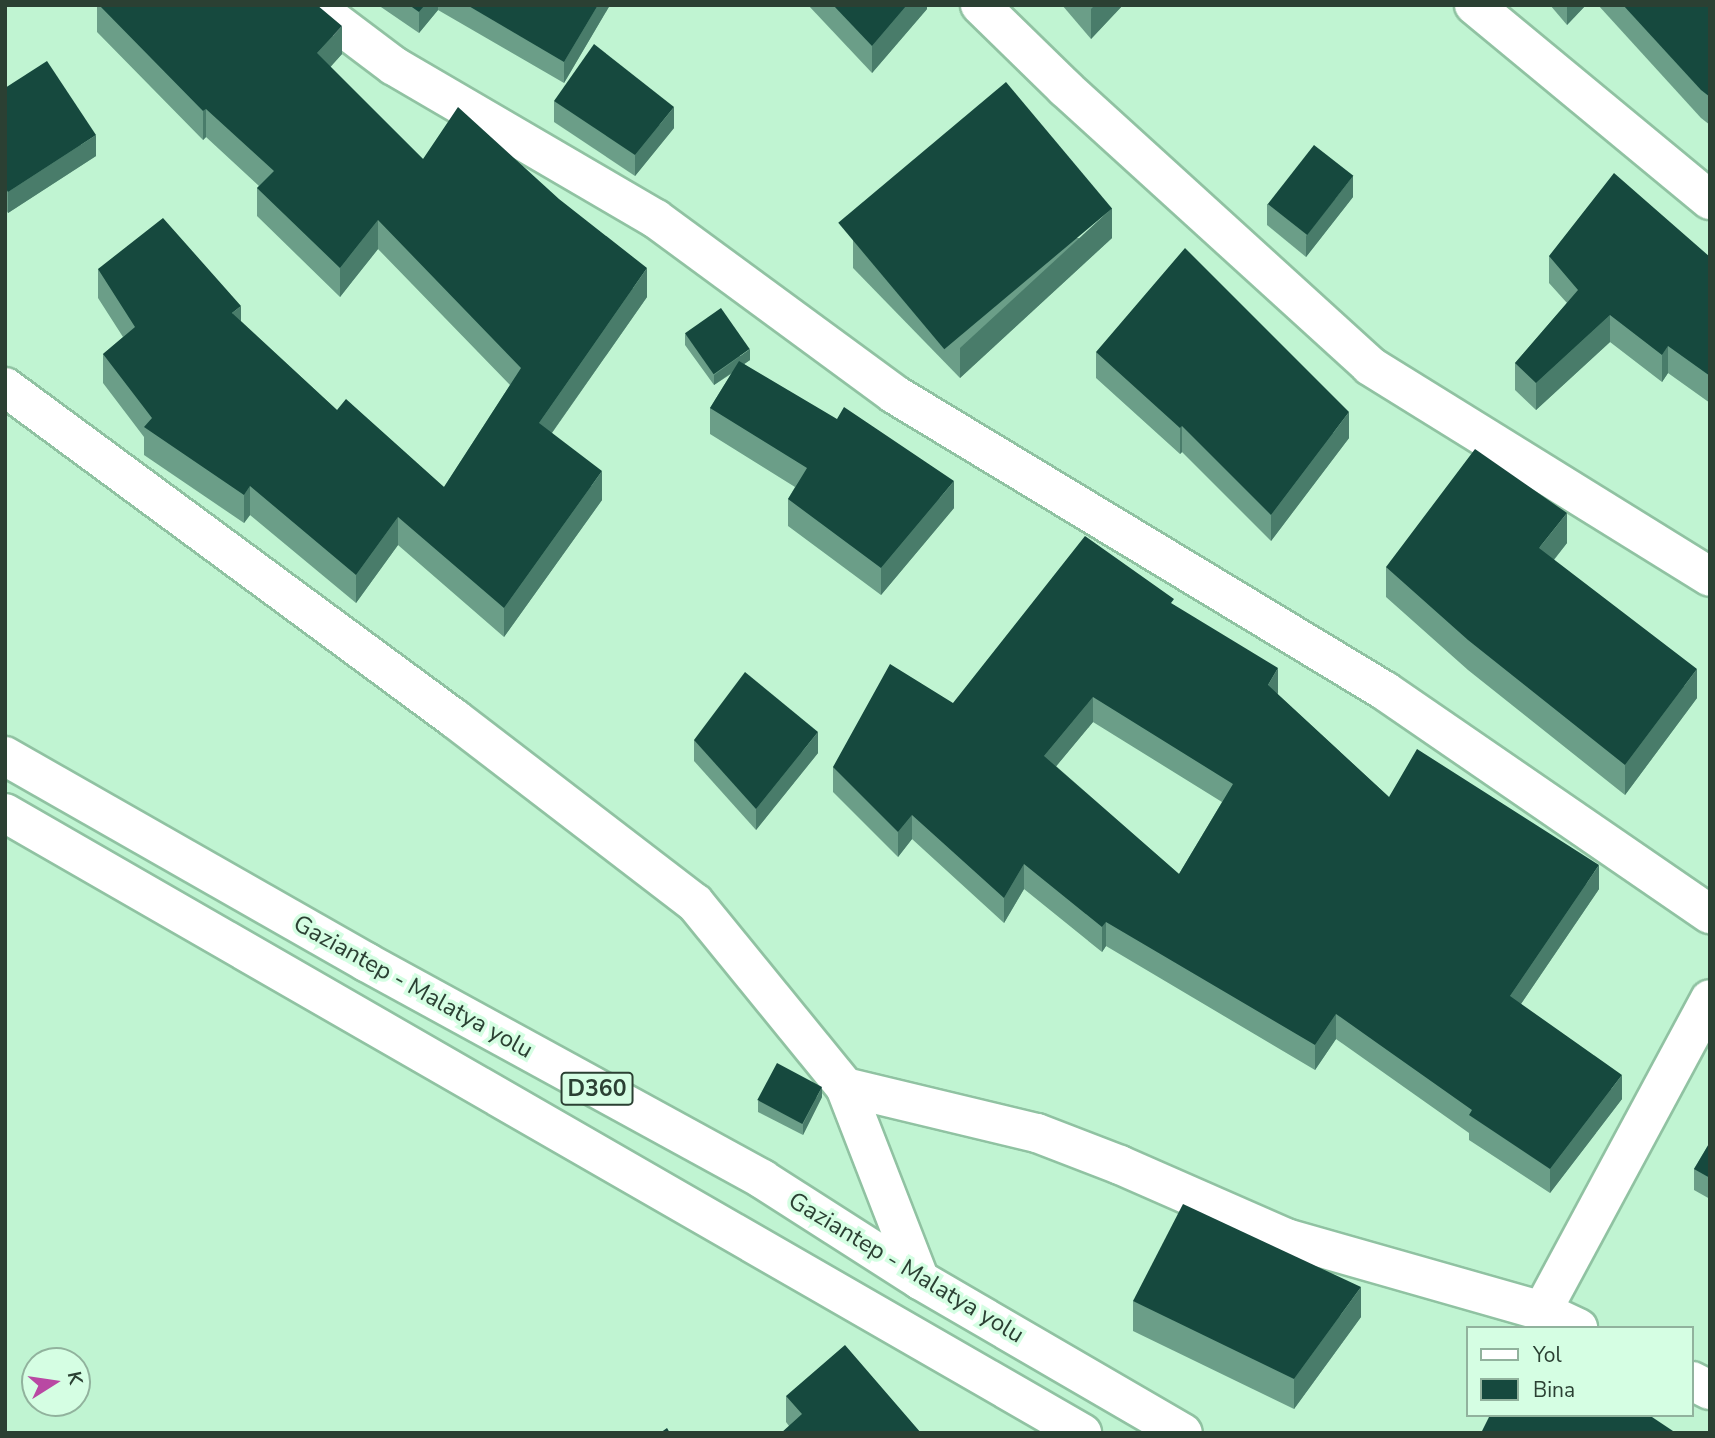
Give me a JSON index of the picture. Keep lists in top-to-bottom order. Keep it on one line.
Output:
{"streets":{"main road":["Gaziantep - Malatya yolu","D360"]},"legend":["Yol","Bina"],"north":"right"}
